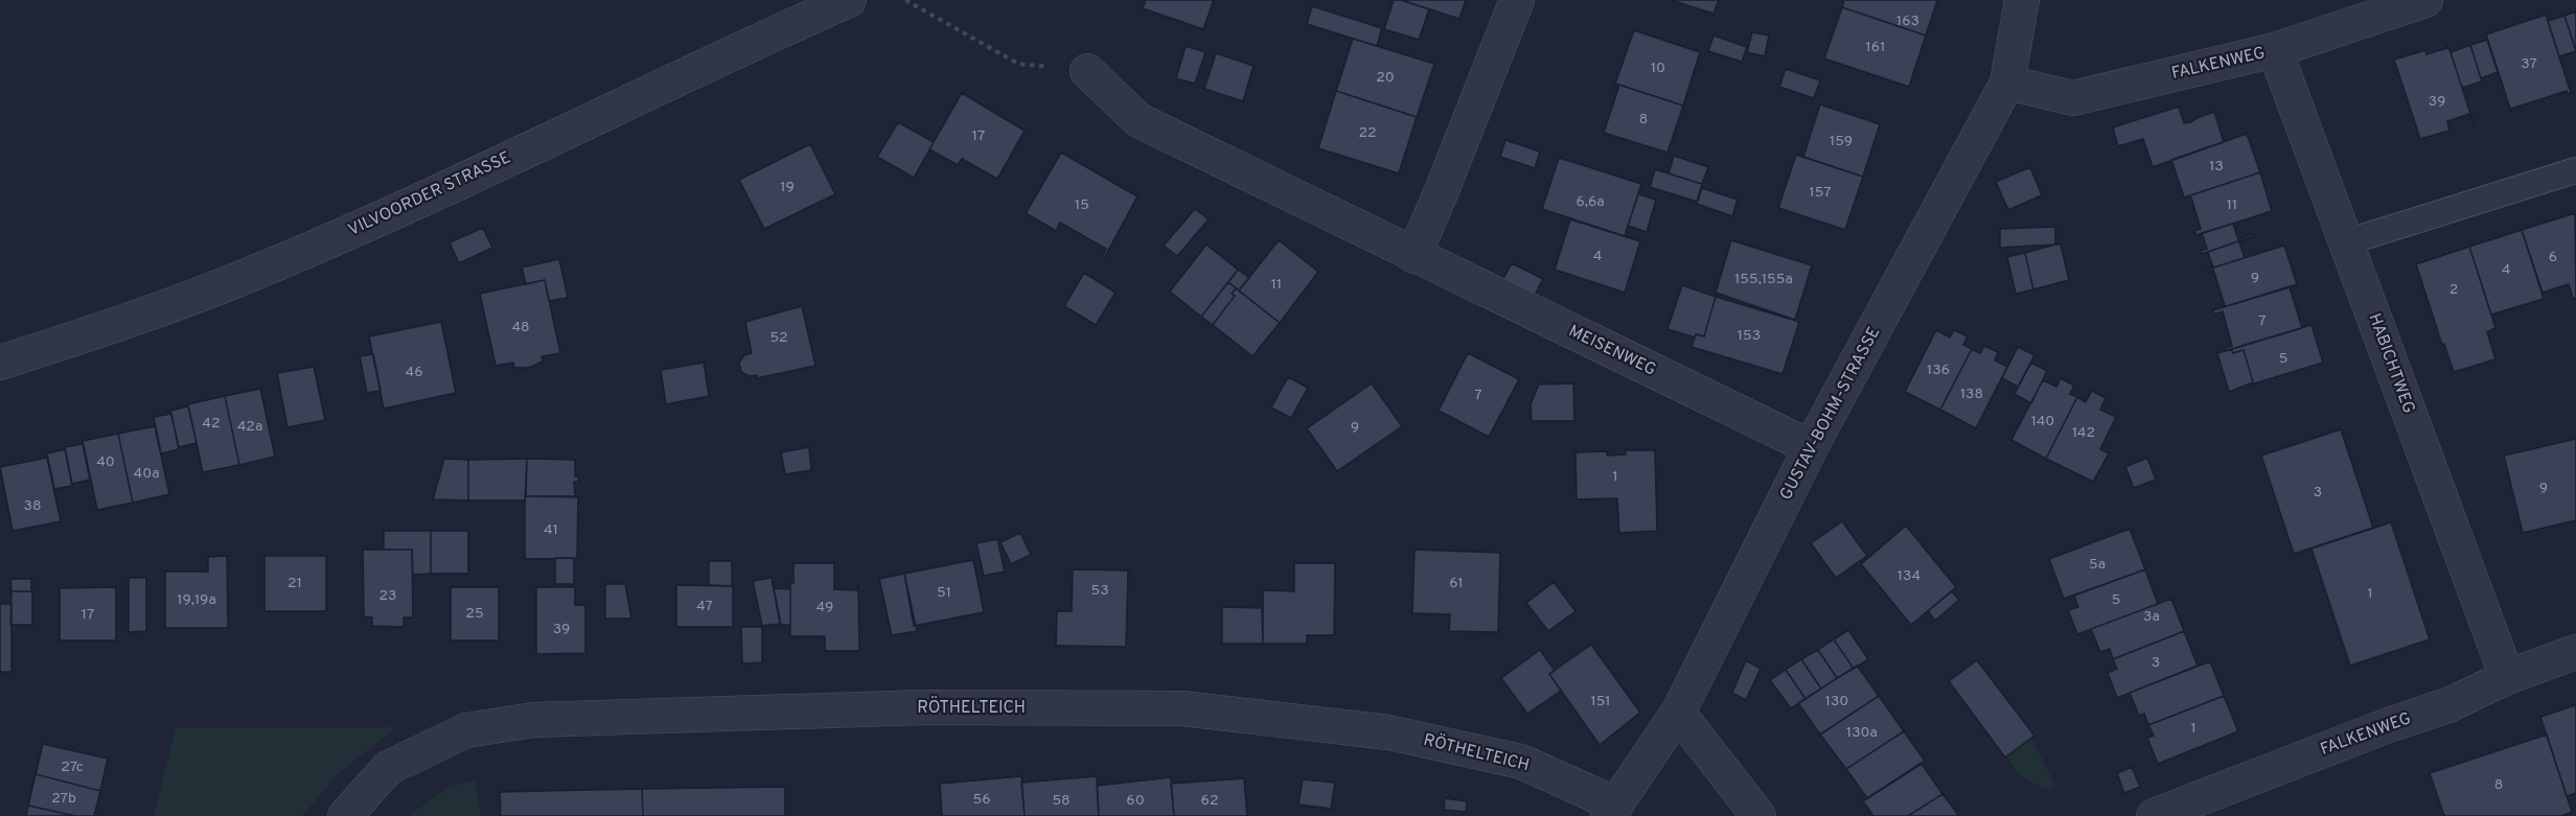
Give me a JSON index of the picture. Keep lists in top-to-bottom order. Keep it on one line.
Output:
{"streets":{"street":["FALKENWEG","VILVOORDER STRASSE","MEISENWEG","HABICHTWEG","GUSTAV-BOHM-STRASSE","RÖTHELTEICH"]},"crossings":[["FALKENWEG","HABICHTWEG"],["FALKENWEG","GUSTAV-BOHM-STRASSE"],["MEISENWEG","GUSTAV-BOHM-STRASSE"],["GUSTAV-BOHM-STRASSE","RÖTHELTEICH"]],"house_numbers":["163","161","37","10","20","39","8","22","17","159","13","19","157","6,6a","15","11","4","6","4","9","155,155a","11","2","7","48","153","52","5","136","46","138","7","140","42","42a","9","142","40","40a","1","9","3","38","41","5a","134","21","61","53","51","1","23","19,19a","5","47","49","25","17","3a","39","3","151","130","1","130a","27c","8","27b","56","58","60","62"]}
